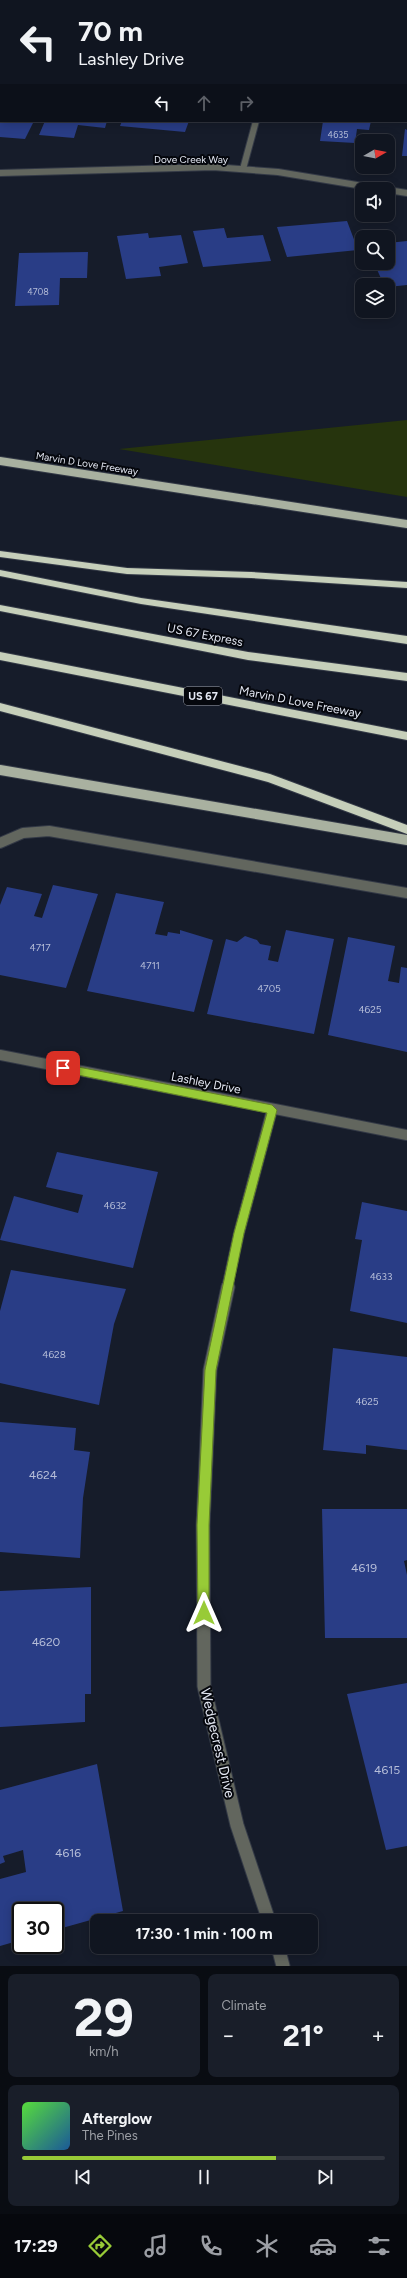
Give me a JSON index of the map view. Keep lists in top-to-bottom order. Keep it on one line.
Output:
{"streets":{"highway":["Marvin D Love Freeway","US 67 Express","US 67"],"street":["Dove Creek Way","Lashley Drive","Wedgecrest Drive"]},"crossings":[["Lashley Drive","Wedgecrest Drive"]],"house_numbers":["4635","4708","4717","4711","4705","4625","4632","4633","4628","4625","4624","4619","4620","4615","4616"],"north":"right","page":{"turn":["70 m","Lashley Drive"],"limit":"30","trip":"17:30 · 1 min · 100 m","tile":[["29","km/h"],"Climate"],"heat":["−","21°","+"],"song":["Afterglow","The Pines"],"tabs":"17:29"}}
